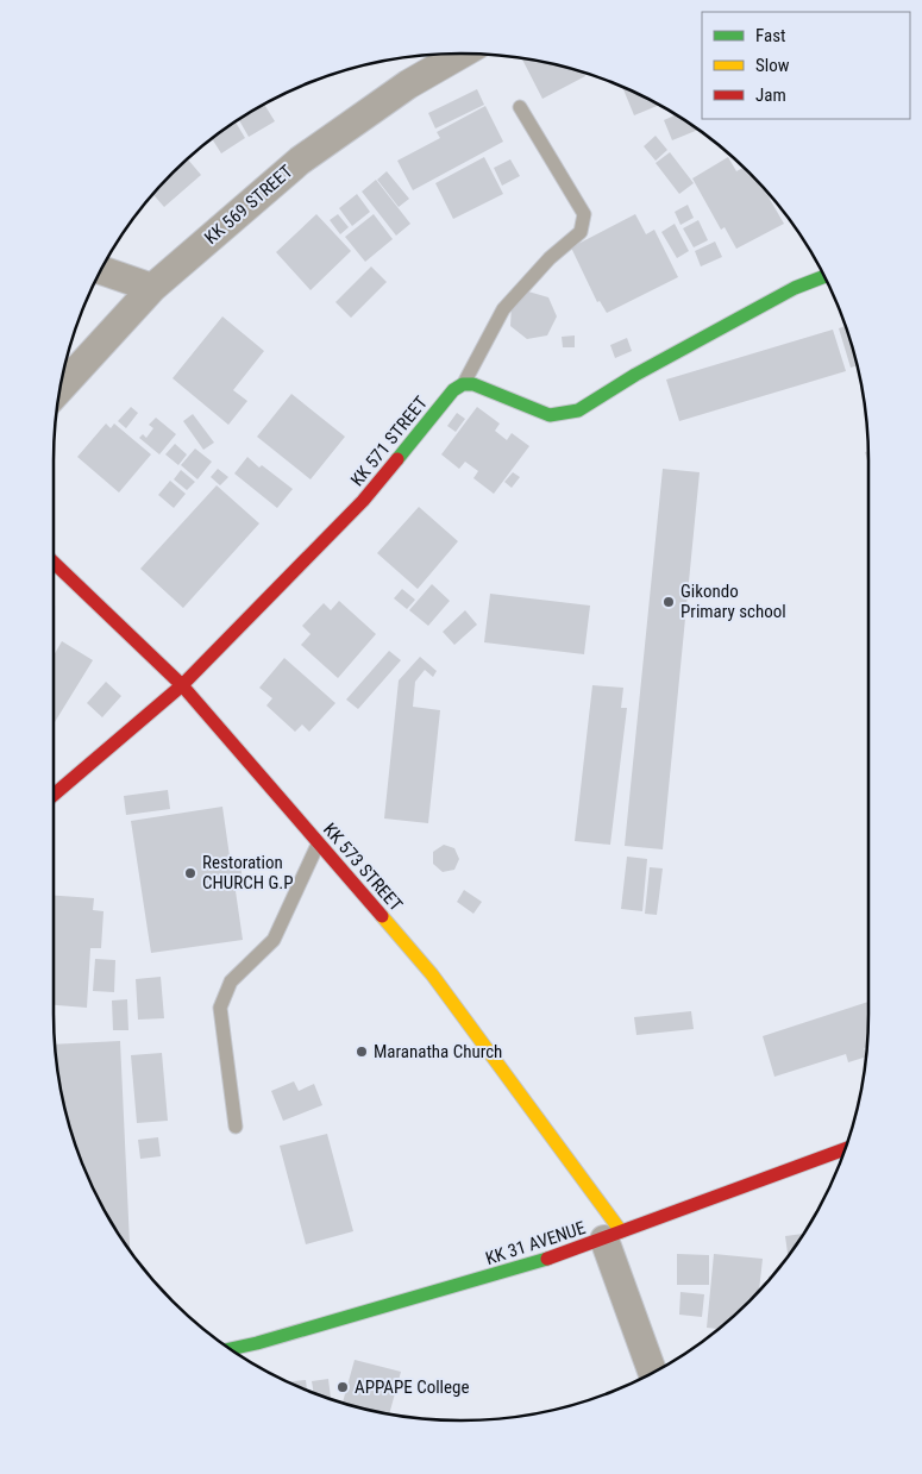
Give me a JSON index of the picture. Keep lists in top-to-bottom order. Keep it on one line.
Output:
{"streets":{"street":["KK 569 STREET","KK 571 STREET","KK 573 STREET","KK 31 AVENUE"]},"crossings":[["KK 571 STREET","KK 573 STREET"],["KK 573 STREET","KK 31 AVENUE"]],"places":["Gikondo Primary school","Restoration CHURCH G.P","Maranatha Church","APPAPE College"],"legend":["Fast","Slow","Jam"]}
